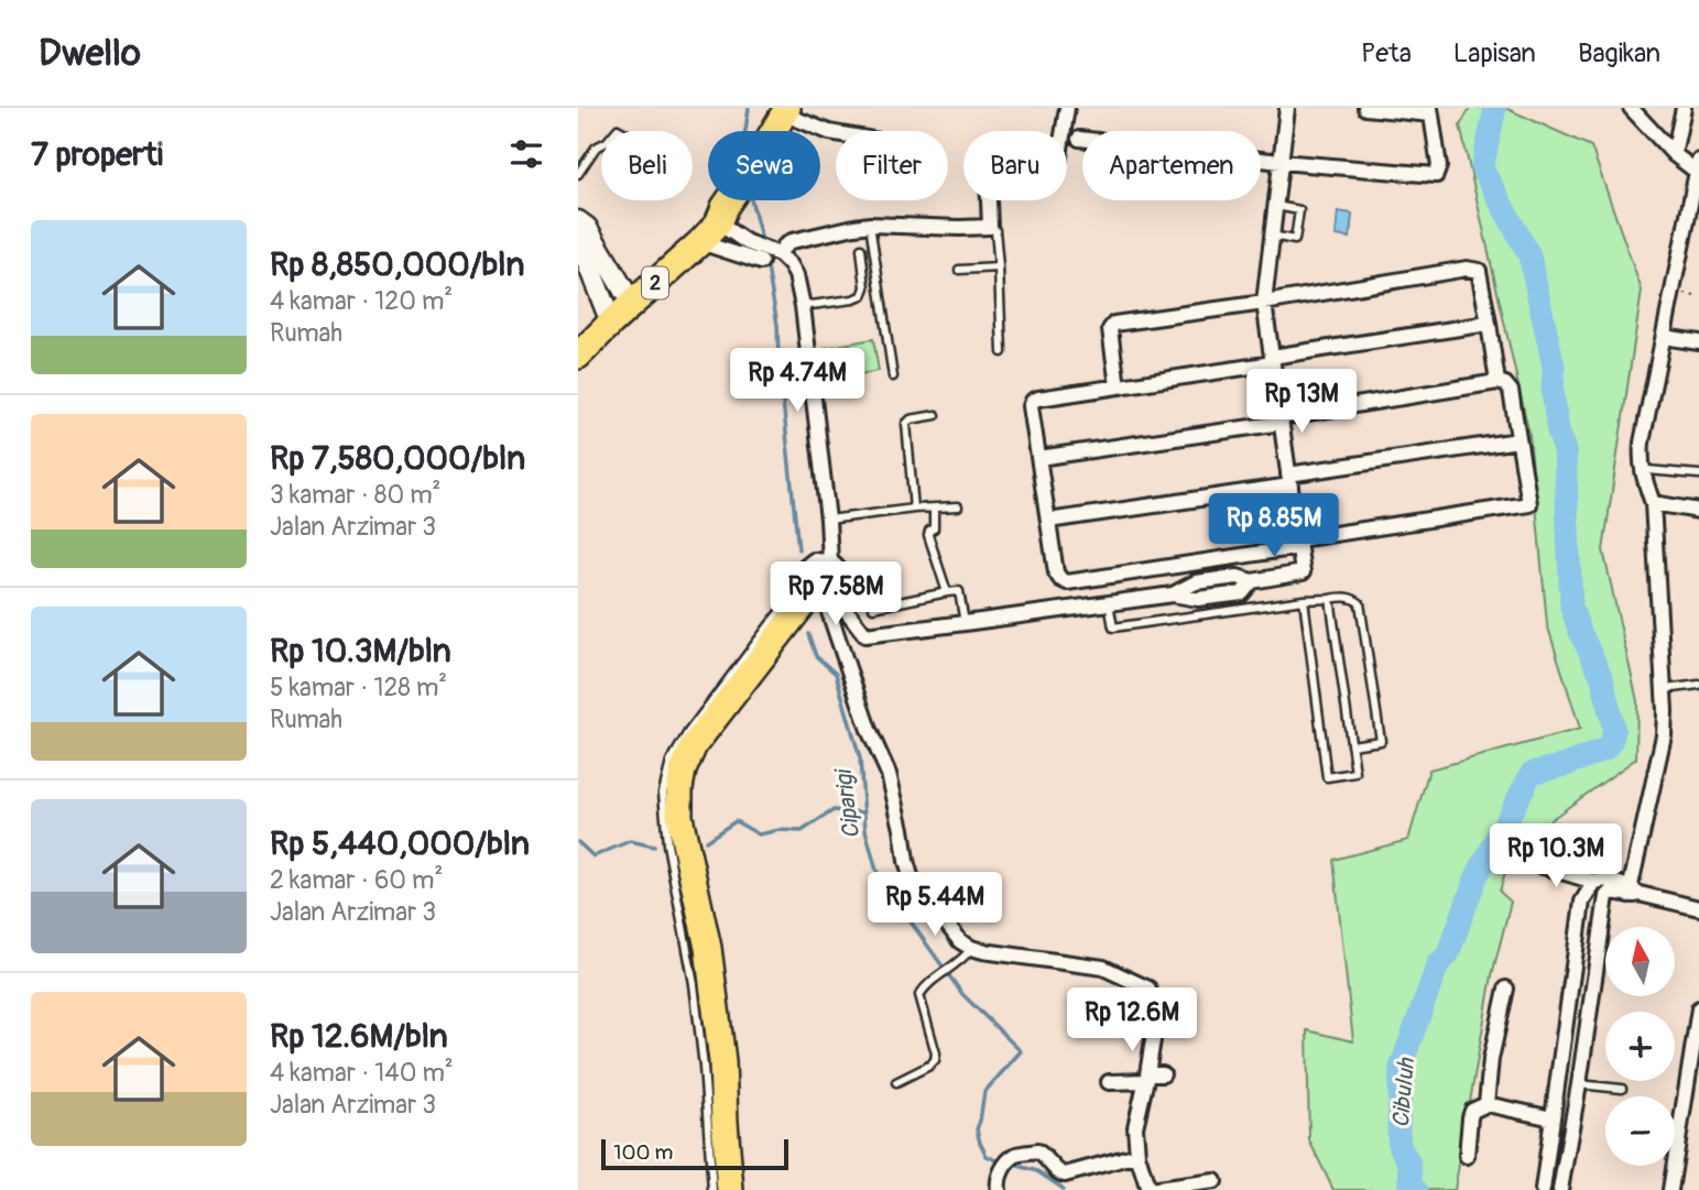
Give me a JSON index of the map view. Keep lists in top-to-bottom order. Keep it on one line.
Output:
{"streets":{"highway":["2"]},"water":["Ciparigi","Cibuluh"],"scale_bar":"100 m","north":"top","page":{"header":"Dwello","nav":["Peta","Lapisan","Bagikan"],"heading":"7 properti","chip":["Beli","Sewa","Filter","Baru","Apartemen"],"list":[{"name":"Rp 8,850,000/bln","note":"4 kamar · 120 m² · Rumah"},{"name":"Rp 7,580,000/bln","note":"3 kamar · 80 m² · Jalan Arzimar 3"},{"name":"Rp 10.3M/bln","note":"5 kamar · 128 m² · Rumah"},{"name":"Rp 5,440,000/bln","note":"2 kamar · 60 m² · Jalan Arzimar 3"},{"name":"Rp 12.6M/bln","note":"4 kamar · 140 m² · Jalan Arzimar 3"}],"price":["Rp 4.74M","Rp 13M","Rp 8.85M","Rp 7.58M","Rp 10.3M","Rp 5.44M","Rp 12.6M"],"map_buttons":["+","−"],"scale":"100 m"}}
